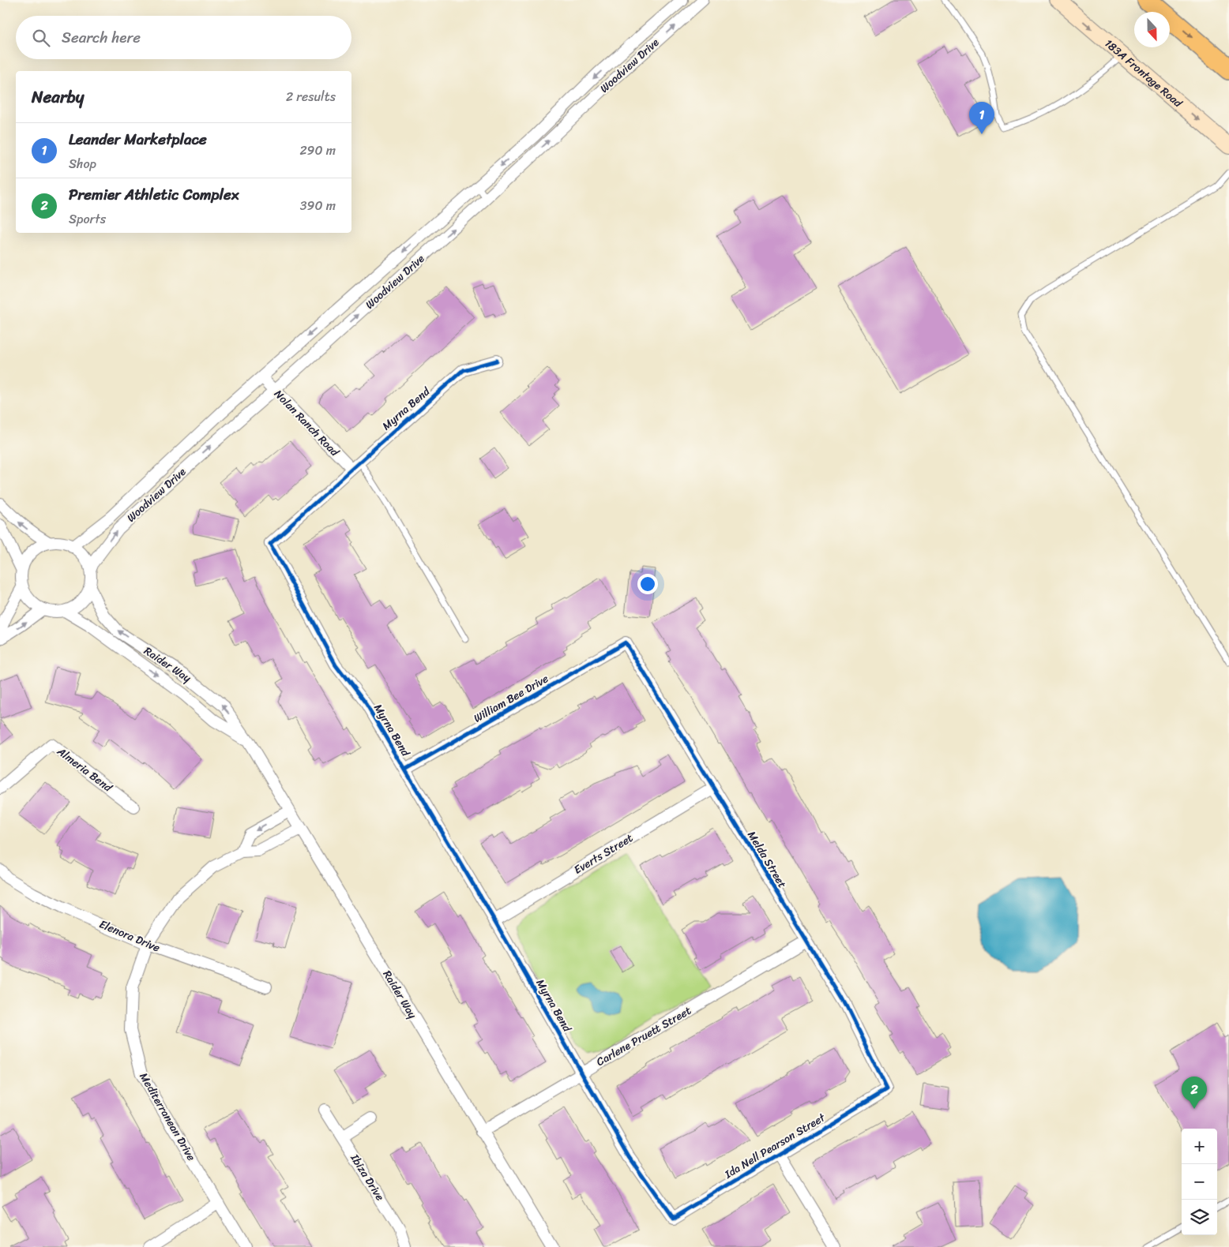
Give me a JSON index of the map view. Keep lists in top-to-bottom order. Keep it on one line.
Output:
{"streets":{"main road":["183A Frontage Road"],"street":["Woodview Drive","Myrna Bend","Nolan Ranch Road","Raider Way","William Bee Drive","Almeria Bend","Everts Street","Melda Street","Elenora Drive","Carlene Pruett Street","Mediterranean Drive","Ida Nell Pearson Street","Ibiza Drive"]},"crossings":[["Woodview Drive","Nolan Ranch Road"],["Woodview Drive","Raider Way"],["Myrna Bend","Nolan Ranch Road"],["Myrna Bend","William Bee Drive"],["Myrna Bend","Everts Street"],["Myrna Bend","Carlene Pruett Street"],["Myrna Bend","Ida Nell Pearson Street"],["Raider Way","Carlene Pruett Street"],["William Bee Drive","Melda Street"],["Everts Street","Melda Street"],["Melda Street","Carlene Pruett Street"],["Melda Street","Ida Nell Pearson Street"],["Elenora Drive","Mediterranean Drive"]],"one_way":["183A Frontage Road"],"north":"bottom","page":{"search":"Search here","heading":["Nearby","2 results"],"pins":["1","2"],"list":[{"mark":"1","name":"Leander Marketplace","note":"Shop","value":"290 m"},{"mark":"2","name":"Premier Athletic Complex","note":"Sports","value":"390 m"}],"map_buttons":["+","−"]}}
